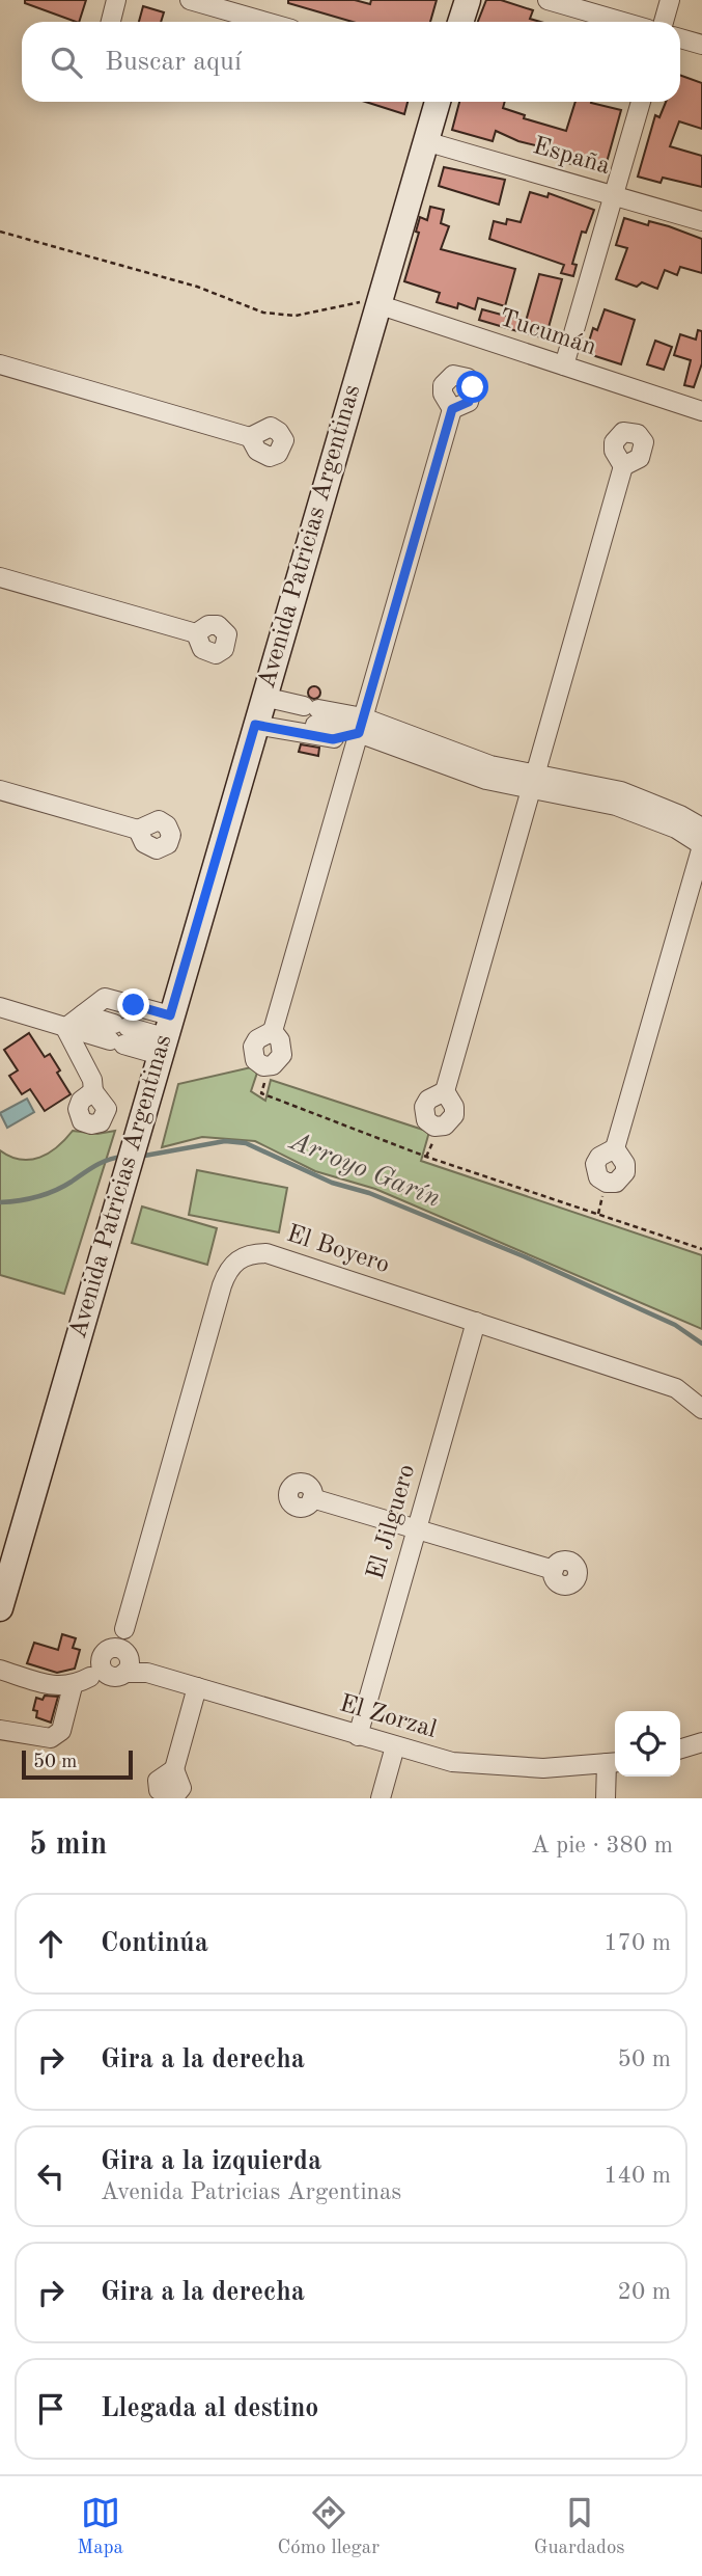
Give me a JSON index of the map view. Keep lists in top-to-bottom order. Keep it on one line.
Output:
{"streets":{"street":["España","Tucumán","Avenida Patricias Argentinas","El Boyero","El Jilguero","El Zorzal"]},"crossings":[["España","Avenida Patricias Argentinas"],["Tucumán","Avenida Patricias Argentinas"],["El Boyero","El Jilguero"],["El Boyero","El Zorzal"],["El Jilguero","El Zorzal"]],"water":["Arroyo Garín"],"scale_bar":"50 m","page":{"search":"Buscar aquí","scale":"50 m","heading":["5 min","A pie · 380 m"],"list":[["Continúa","170 m"],["Gira a la derecha","50 m"],["Gira a la izquierda","Avenida Patricias Argentinas","140 m"],["Gira a la derecha","20 m"],"Llegada al destino"],"nav":["Mapa","Cómo llegar","Guardados"]}}
